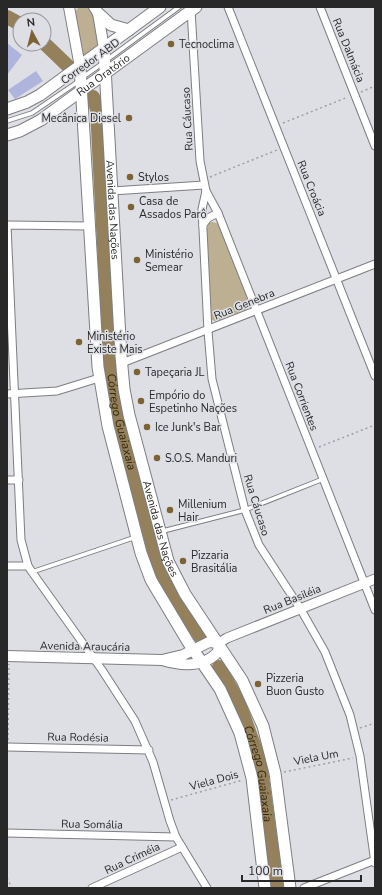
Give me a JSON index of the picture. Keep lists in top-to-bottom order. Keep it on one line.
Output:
{"streets":{"main road":["Rua Oratório","Avenida das Nações","Avenida Araucária"],"street":["Rua Dalmácia","Rua Cáucaso","Rua Croácia","Rua Genebra","Rua Corrientes","Rua Basiléia","Rua Rodésia","Rua Somália","Rua Criméia"],"lane":["Corredor ABD"],"path":["Viela Um","Viela Dois"]},"crossings":[["Corredor ABD","Rua Oratório"],["Corredor ABD","Avenida das Nações"],["Rua Oratório","Rua Cáucaso"],["Rua Oratório","Avenida das Nações"],["Rua Cáucaso","Rua Genebra"],["Rua Cáucaso","Rua Corrientes"],["Rua Cáucaso","Rua Basiléia"],["Rua Cáucaso","Viela Um"],["Rua Croácia","Rua Genebra"],["Avenida das Nações","Rua Genebra"],["Avenida das Nações","Rua Basiléia"],["Avenida das Nações","Avenida Araucária"],["Avenida das Nações","Viela Um"],["Avenida das Nações","Viela Dois"],["Rua Genebra","Rua Corrientes"],["Rua Corrientes","Rua Basiléia"],["Rua Basiléia","Avenida Araucária"]],"water":["Córrego Guaiaxaia"],"places":["Tecnoclima","Mecânica Diesel","Stylos","Casa de Assados Parô","Ministério Semear","Ministério Existe Mais","Tapeçaria JL","Empório do Espetinho Nações","Ice Junk's Bar","S.O.S. Manduri","Millenium Hair","Pizzaria Brasitália","Pizzeria Buon Gusto"],"scale_bar":"100 m","north":"top"}
